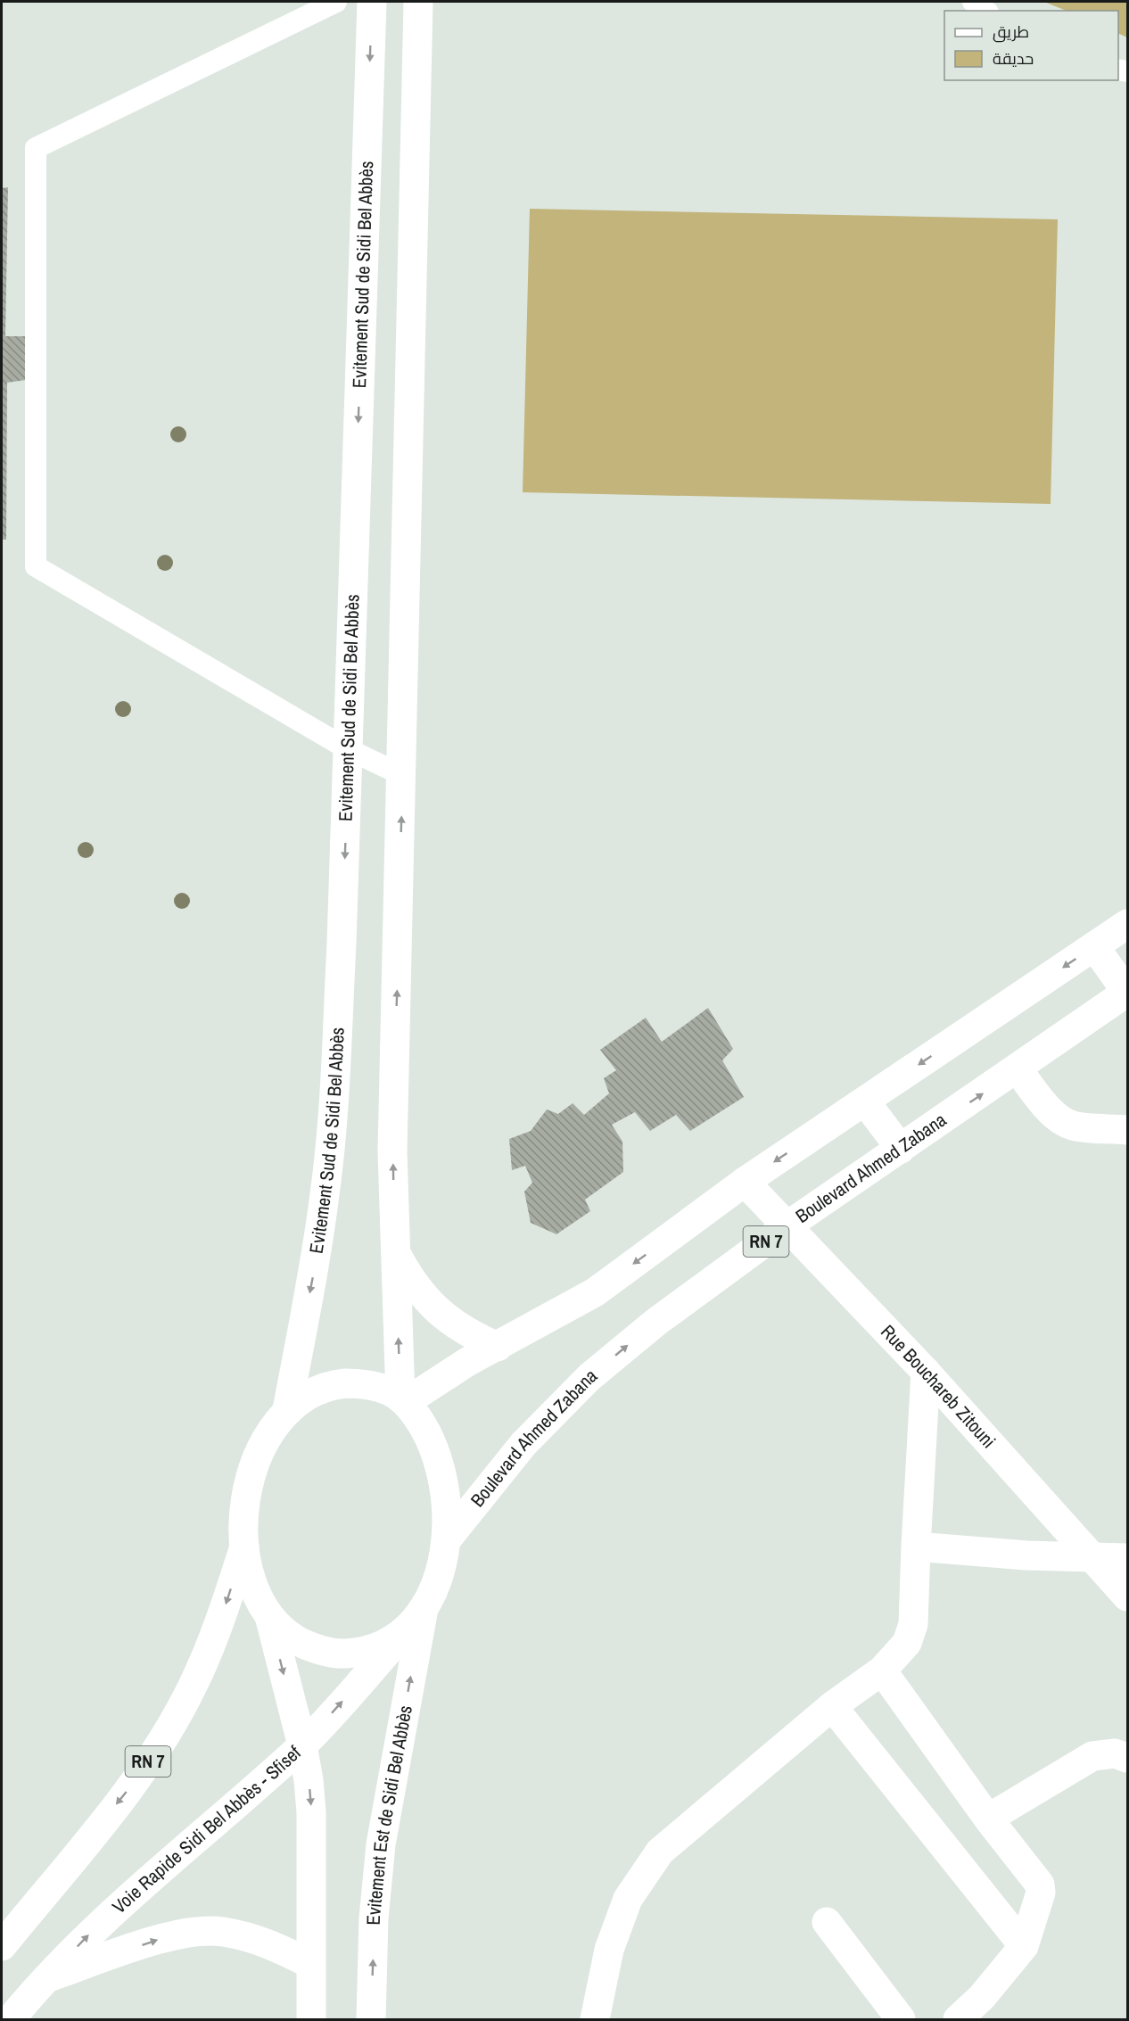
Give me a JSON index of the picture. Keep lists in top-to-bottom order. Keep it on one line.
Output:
{"streets":{"main road":["Evitement Sud de Sidi Bel Abbès","Boulevard Ahmed Zabana","RN 7","Rue Bouchareb Zitouni","Evitement Est de Sidi Bel Abbès","Voie Rapide Sidi Bel Abbès - Sfisef"]},"crossings":[["Boulevard Ahmed Zabana","Rue Bouchareb Zitouni"],["Evitement Est de Sidi Bel Abbès","Voie Rapide Sidi Bel Abbès - Sfisef"]],"legend":["طريق","حديقة"]}
